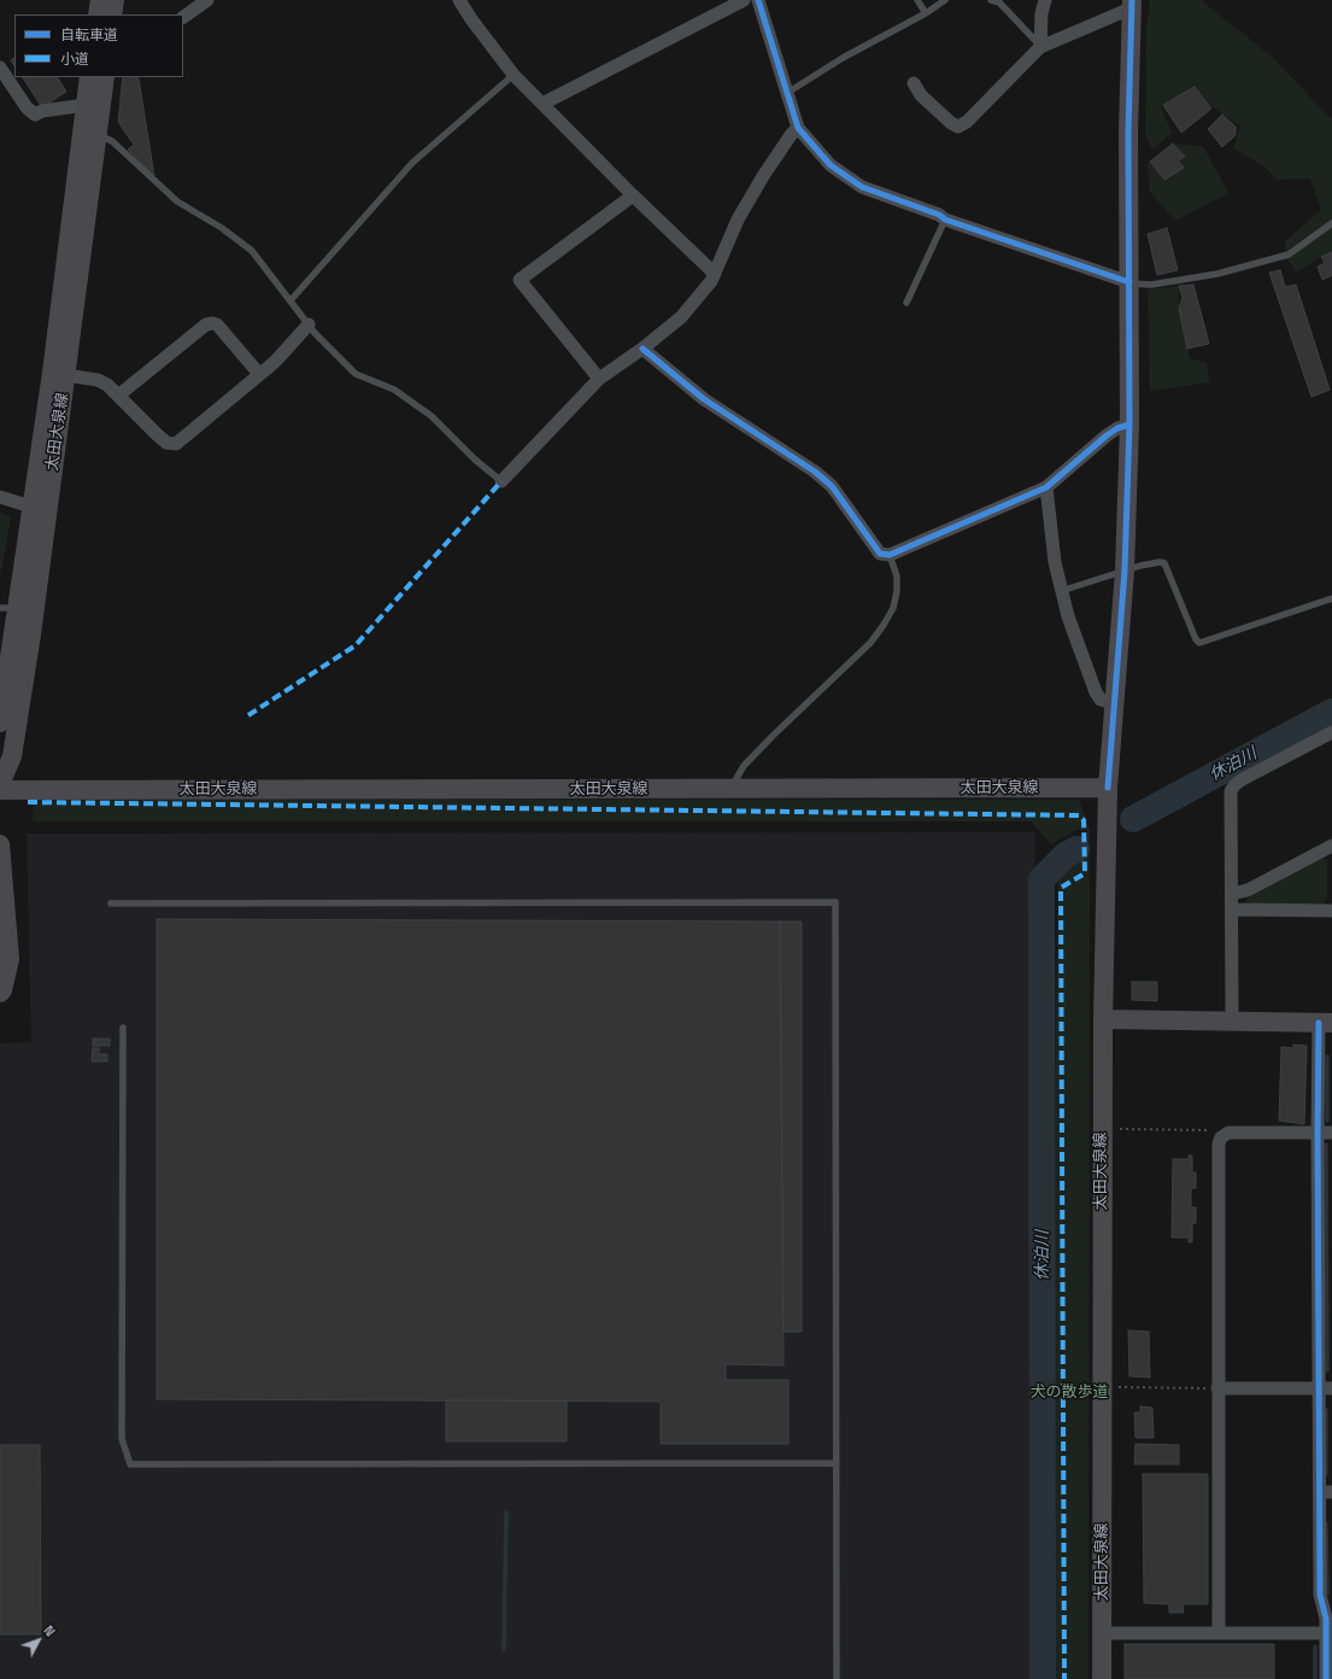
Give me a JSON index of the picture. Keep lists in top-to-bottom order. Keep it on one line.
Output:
{"streets":{"main road":["太田大泉線"]},"water":["休泊川"],"parks":["犬の散歩道"],"legend":["自転車道","小道"],"north":"top right"}
